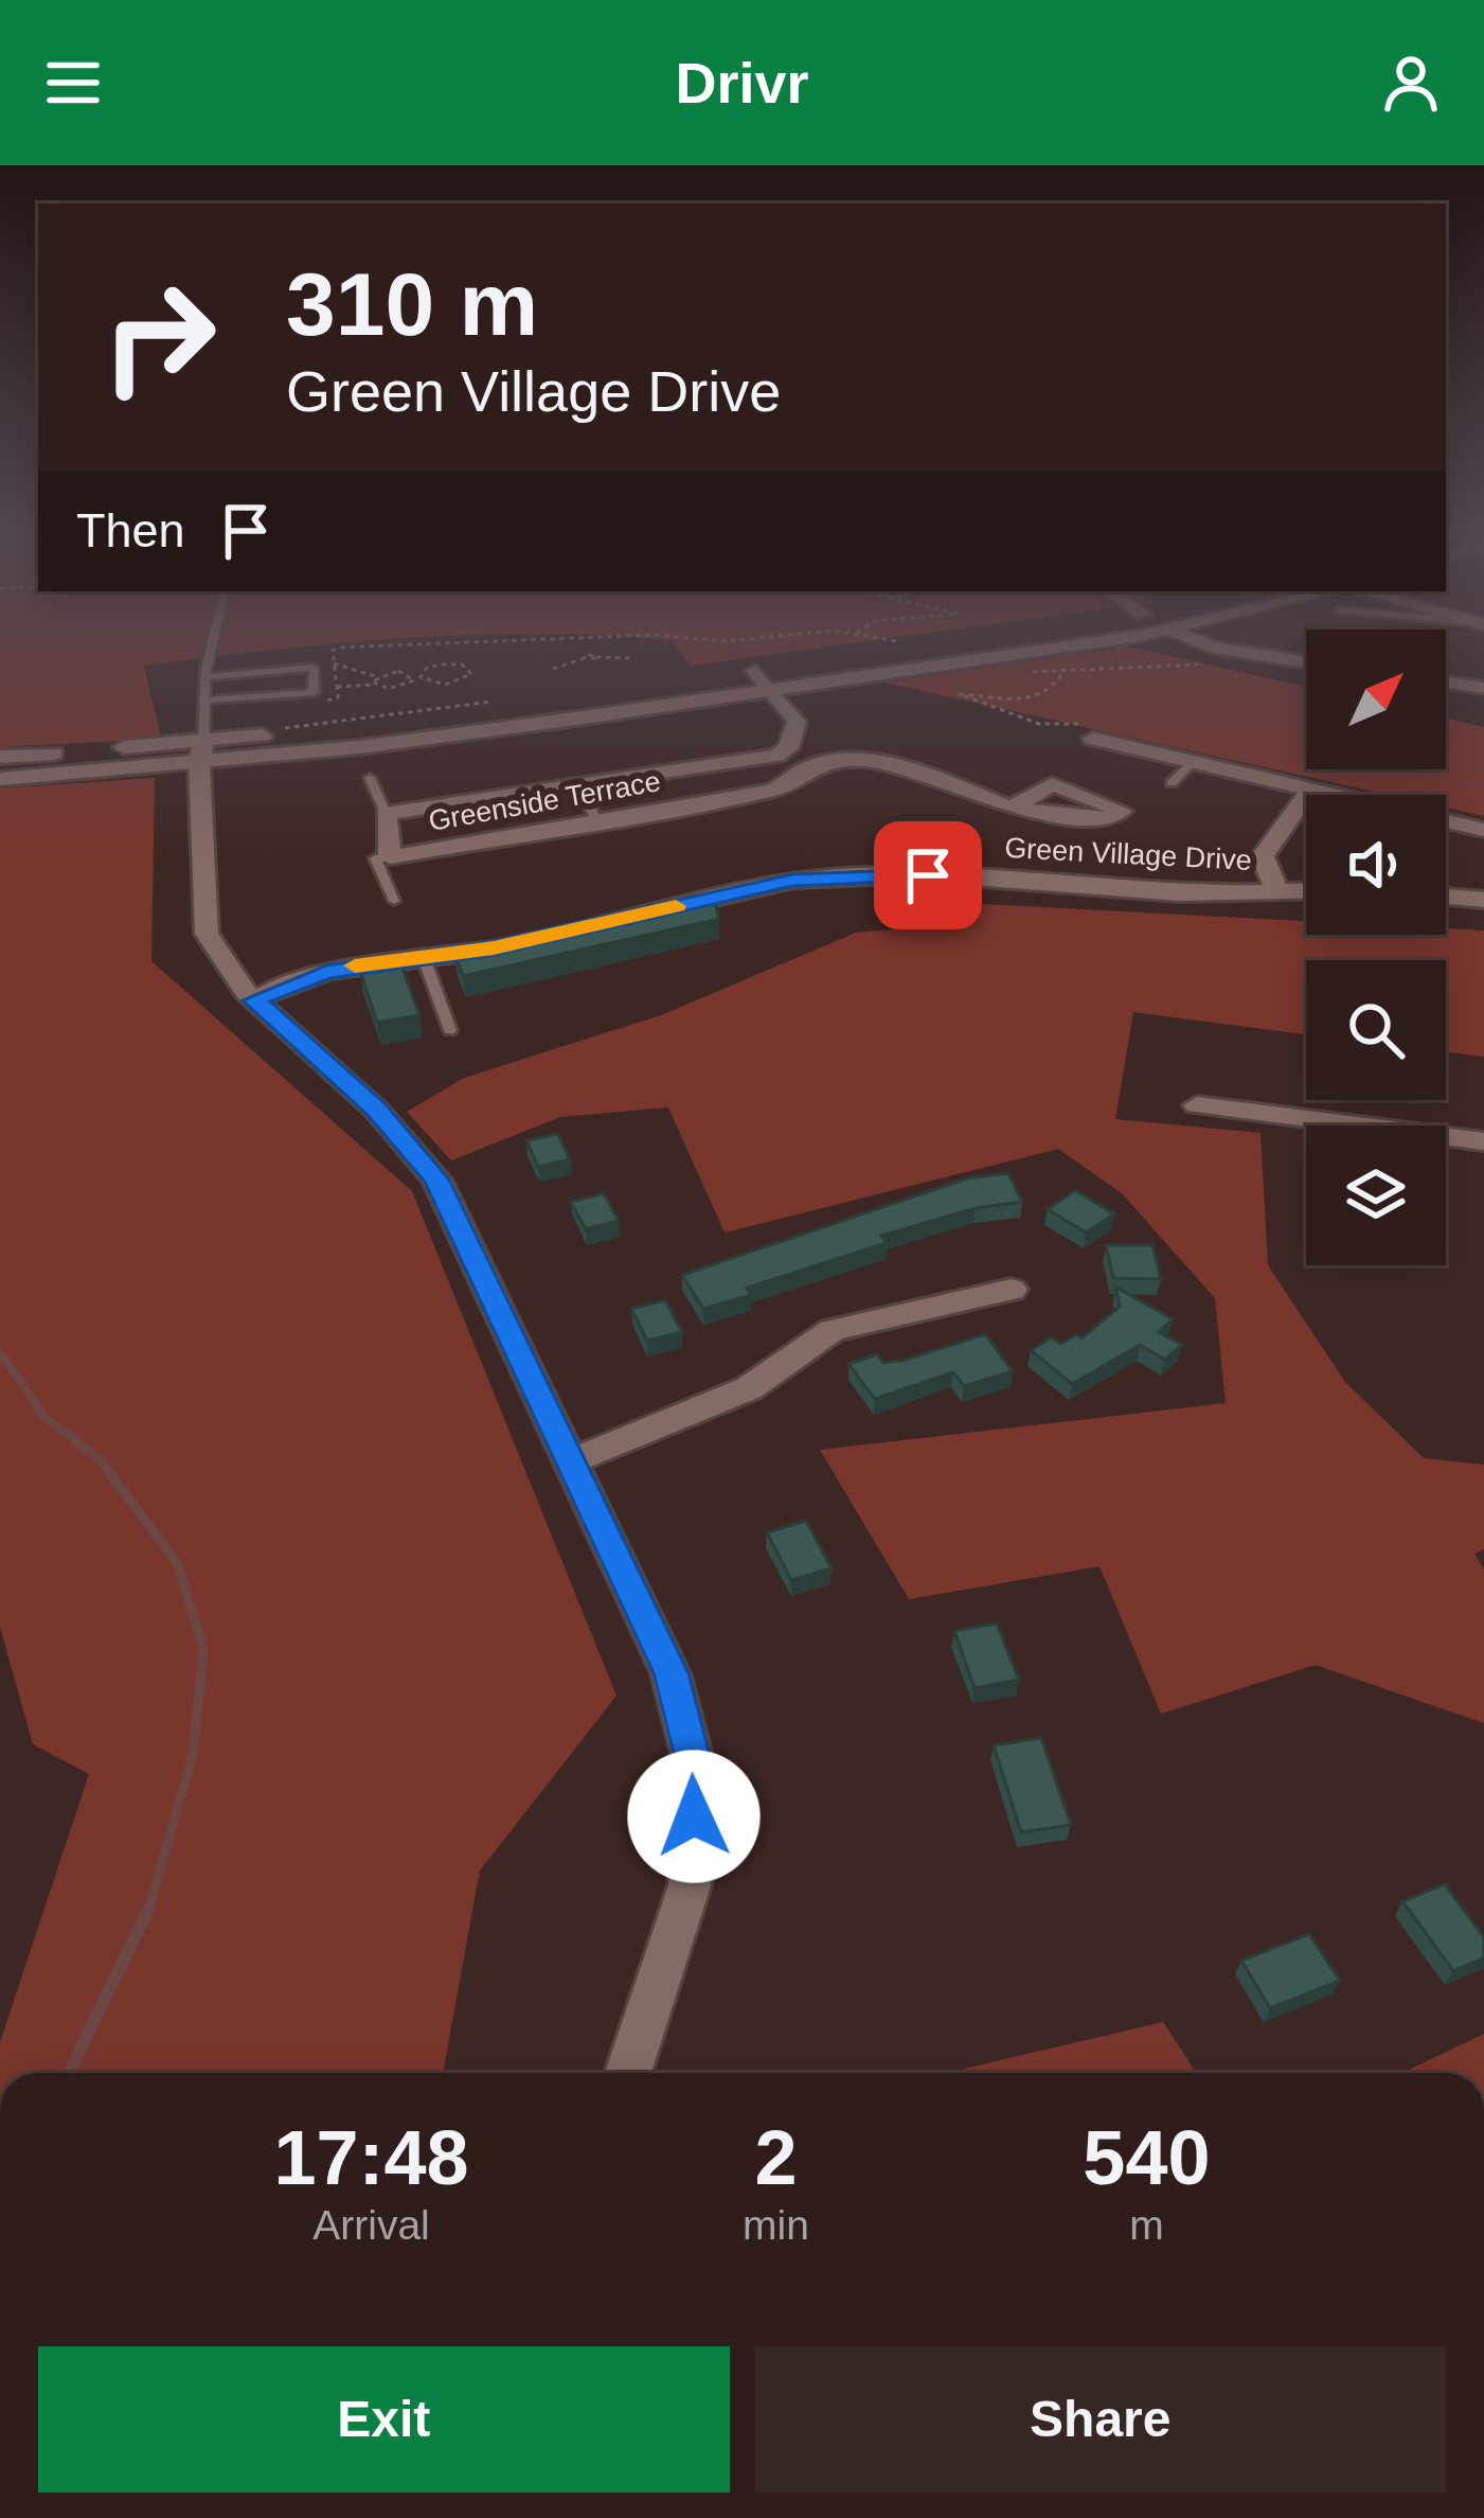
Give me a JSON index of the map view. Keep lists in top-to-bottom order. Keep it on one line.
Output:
{"streets":{"street":["Greenside Terrace","Green Village Drive"]},"north":"top right","page":{"header":"Drivr","turn":["310 m","Green Village Drive"],"then":"Then","eta":["17:48","Arrival","2","min","540","m"],"buttons":["Exit","Share"]}}
